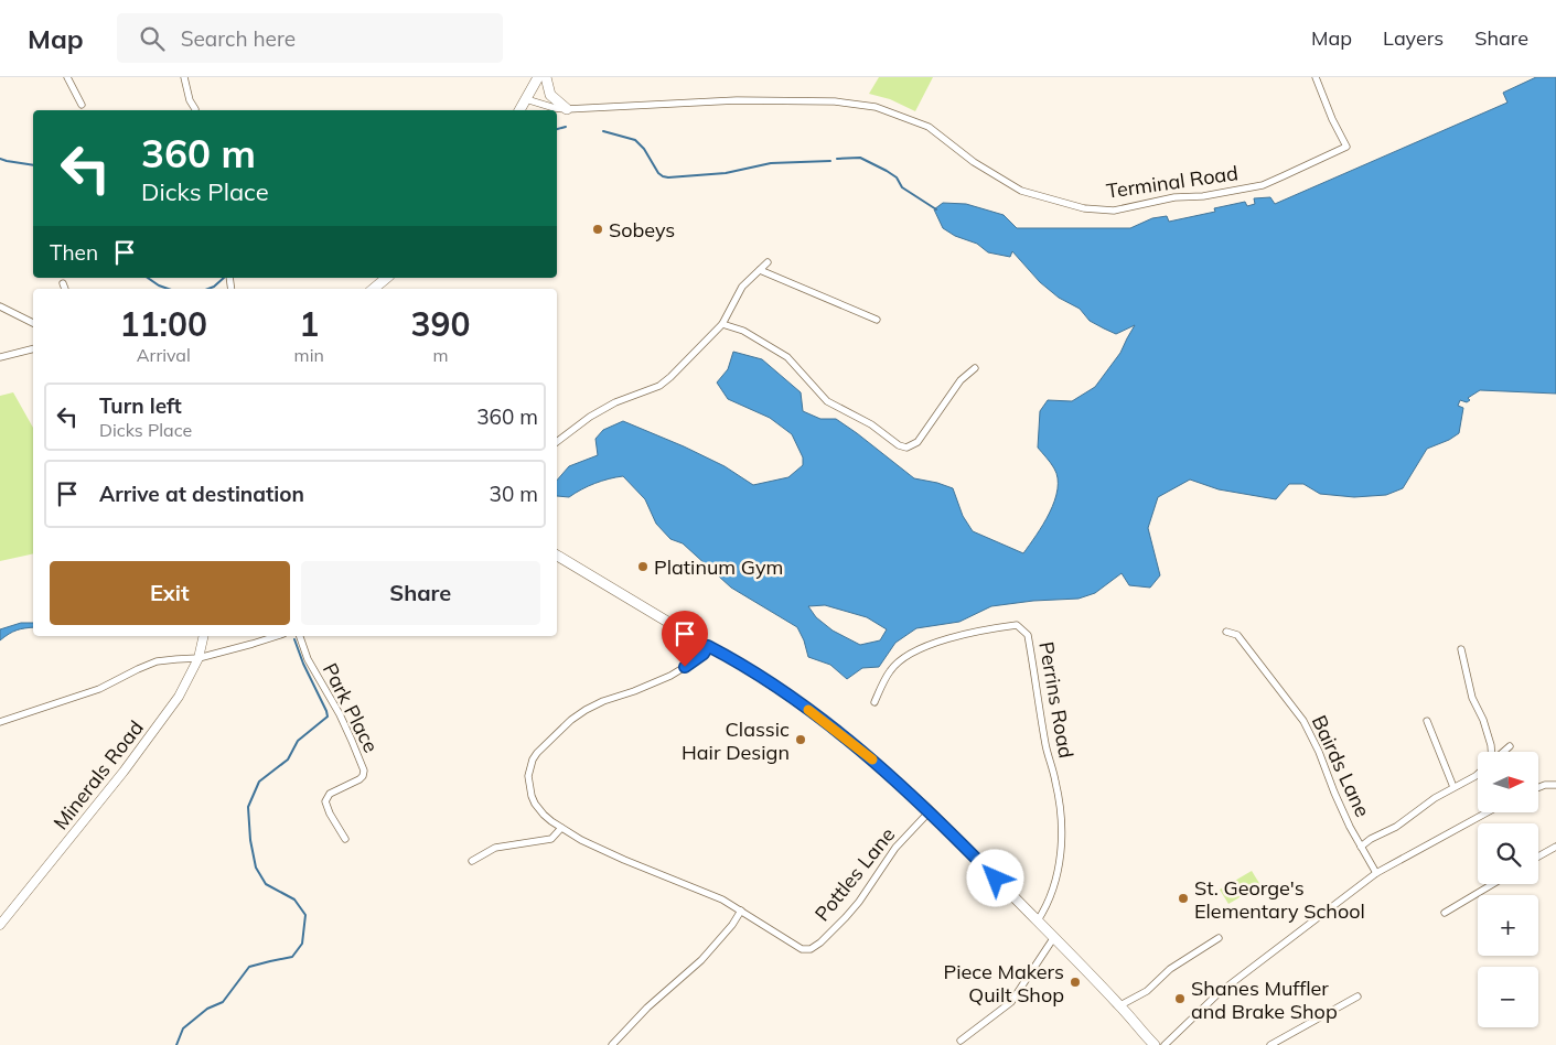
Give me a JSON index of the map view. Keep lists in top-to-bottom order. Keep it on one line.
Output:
{"streets":{"street":["Terminal Road","Perrins Road","Park Place","Bairds Lane","Minerals Road","Pottles Lane"]},"places":["Sobeys","Platinum Gym","Classic Hair Design","St. George's Elementary School","Piece Makers Quilt Shop","Shanes Muffler and Brake Shop"],"north":"right","page":{"header":"Map","search":"Search here","nav":["Map","Layers","Share"],"turn":["360 m","Dicks Place"],"then":"Then","eta":["11:00","Arrival","1","min","390","m"],"list":[{"name":"Turn left","note":"Dicks Place","value":"360 m"},{"name":"Arrive at destination","value":"30 m"}],"buttons":["Exit","Share"],"map_buttons":["+","−"]}}
